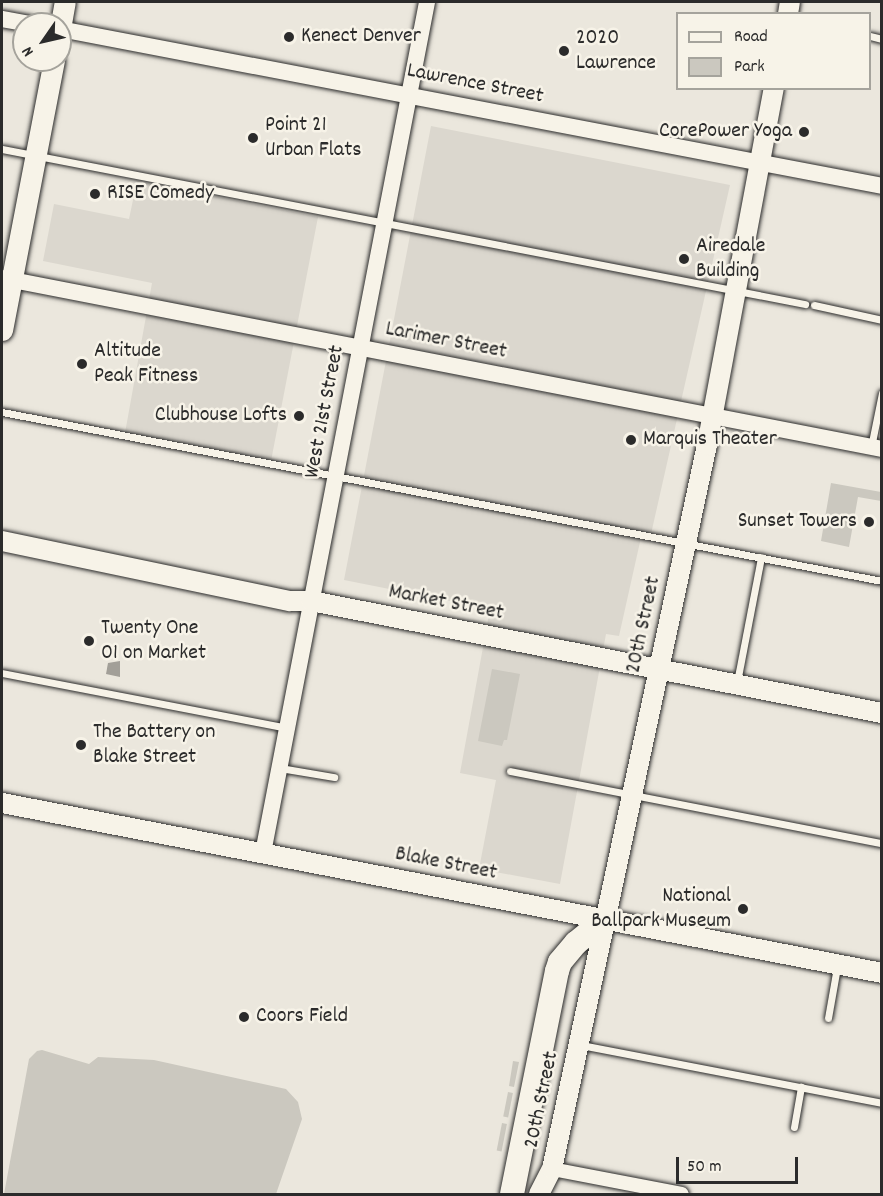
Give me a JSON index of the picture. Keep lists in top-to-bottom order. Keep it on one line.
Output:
{"streets":{"main road":["Market Street","20th Street","Blake Street"],"street":["Lawrence Street","Larimer Street","West 21st Street"]},"crossings":[["Lawrence Street","West 21st Street"],["Lawrence Street","20th Street"],["Larimer Street","West 21st Street"],["Larimer Street","20th Street"],["West 21st Street","Market Street"],["West 21st Street","Blake Street"],["Market Street","20th Street"],["20th Street","Blake Street"]],"places":["Kenect Denver","2020 Lawrence","CorePower Yoga","Point 21 Urban Flats","RISE Comedy","Airedale Building","Altitude Peak Fitness","Clubhouse Lofts","Marquis Theater","Sunset Towers","Twenty One 01 on Market","The Battery on Blake Street","National Ballpark Museum","Coors Field"],"legend":["Road","Park"],"scale_bar":"50 m","north":"bottom left"}
